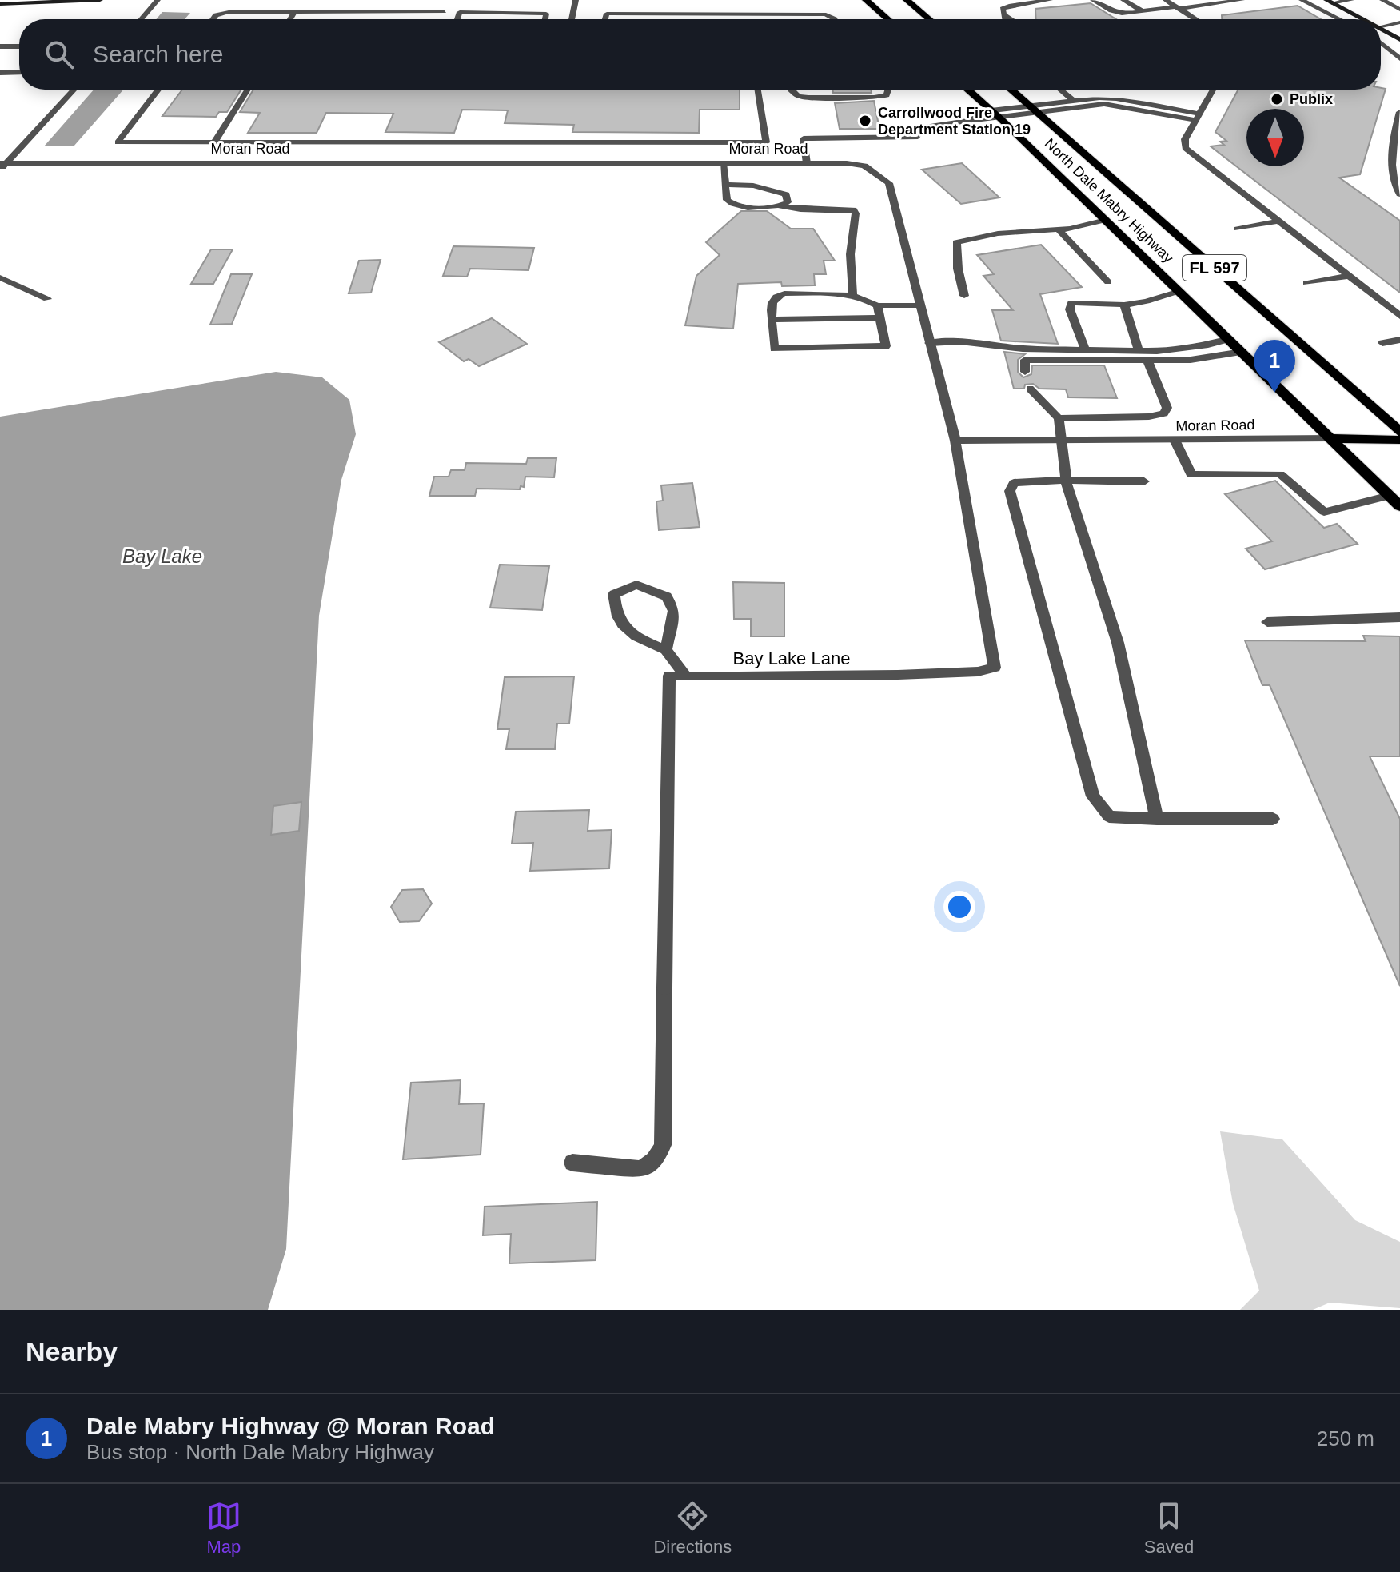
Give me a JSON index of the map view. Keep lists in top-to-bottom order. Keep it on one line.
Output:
{"streets":{"main road":["North Dale Mabry Highway","FL 597"],"street":["Moran Road","Bay Lake Lane"]},"crossings":[["Moran Road","North Dale Mabry Highway"],["Moran Road","Bay Lake Lane"]],"water":["Bay Lake"],"places":["Publix","Carrollwood Fire Department Station 19"],"north":"bottom","page":{"search":"Search here","pins":"1","heading":"Nearby","list":[{"mark":"1","name":"Dale Mabry Highway @ Moran Road","note":"Bus stop · North Dale Mabry Highway","value":"250 m"}],"nav":["Map","Directions","Saved"]}}
